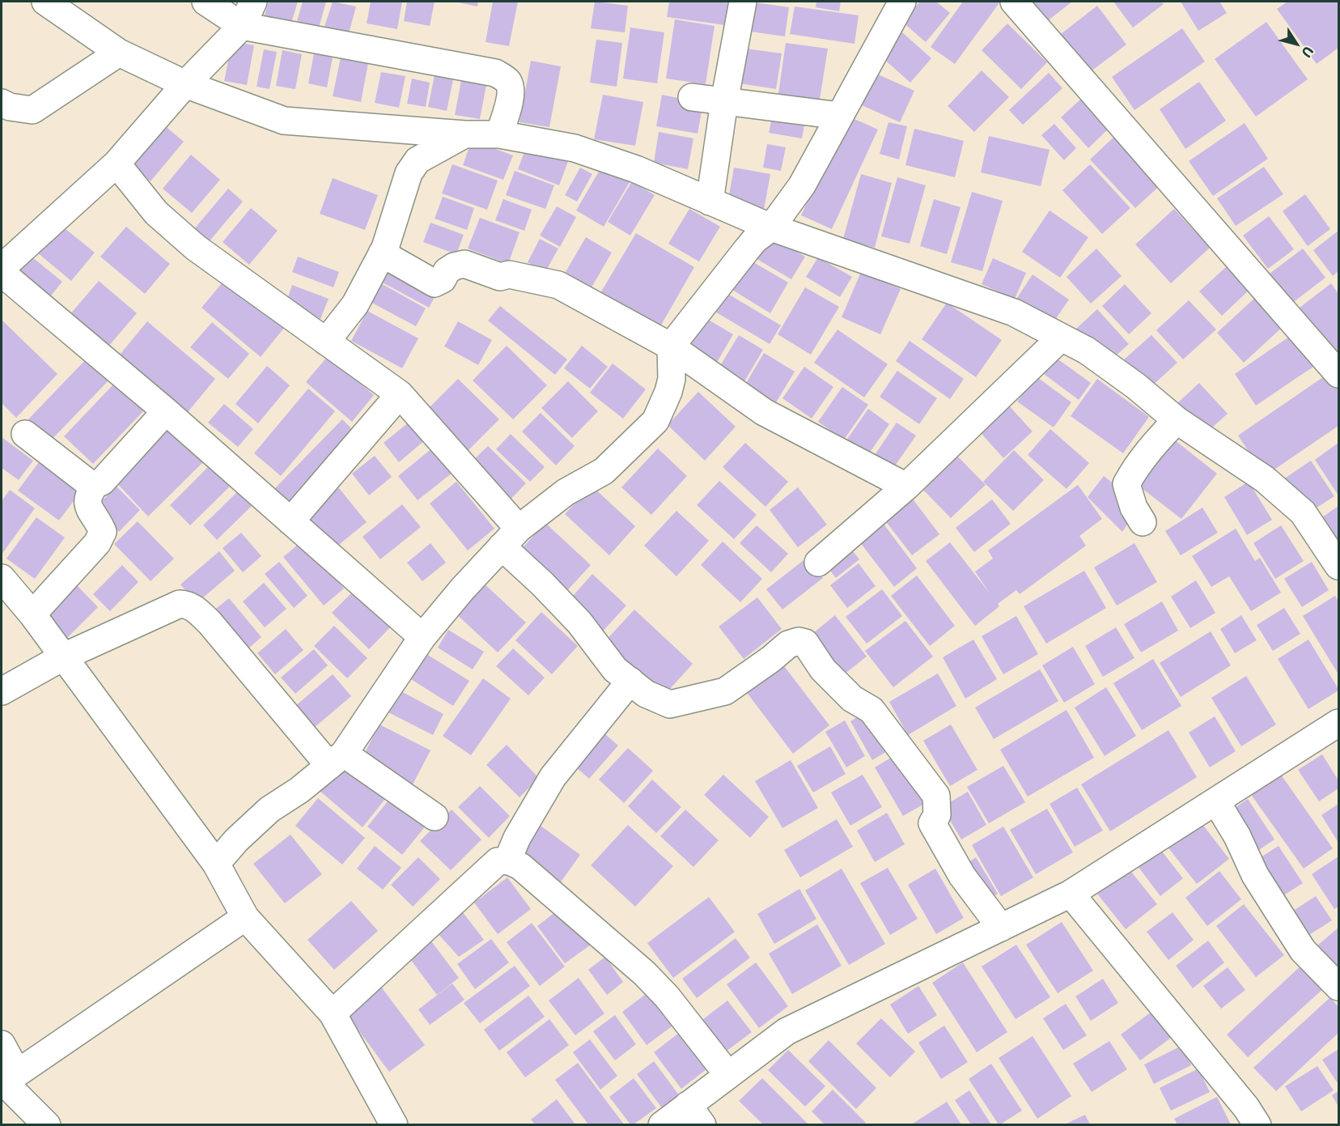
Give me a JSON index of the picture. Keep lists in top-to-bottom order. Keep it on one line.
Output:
{"north":"bottom right"}
